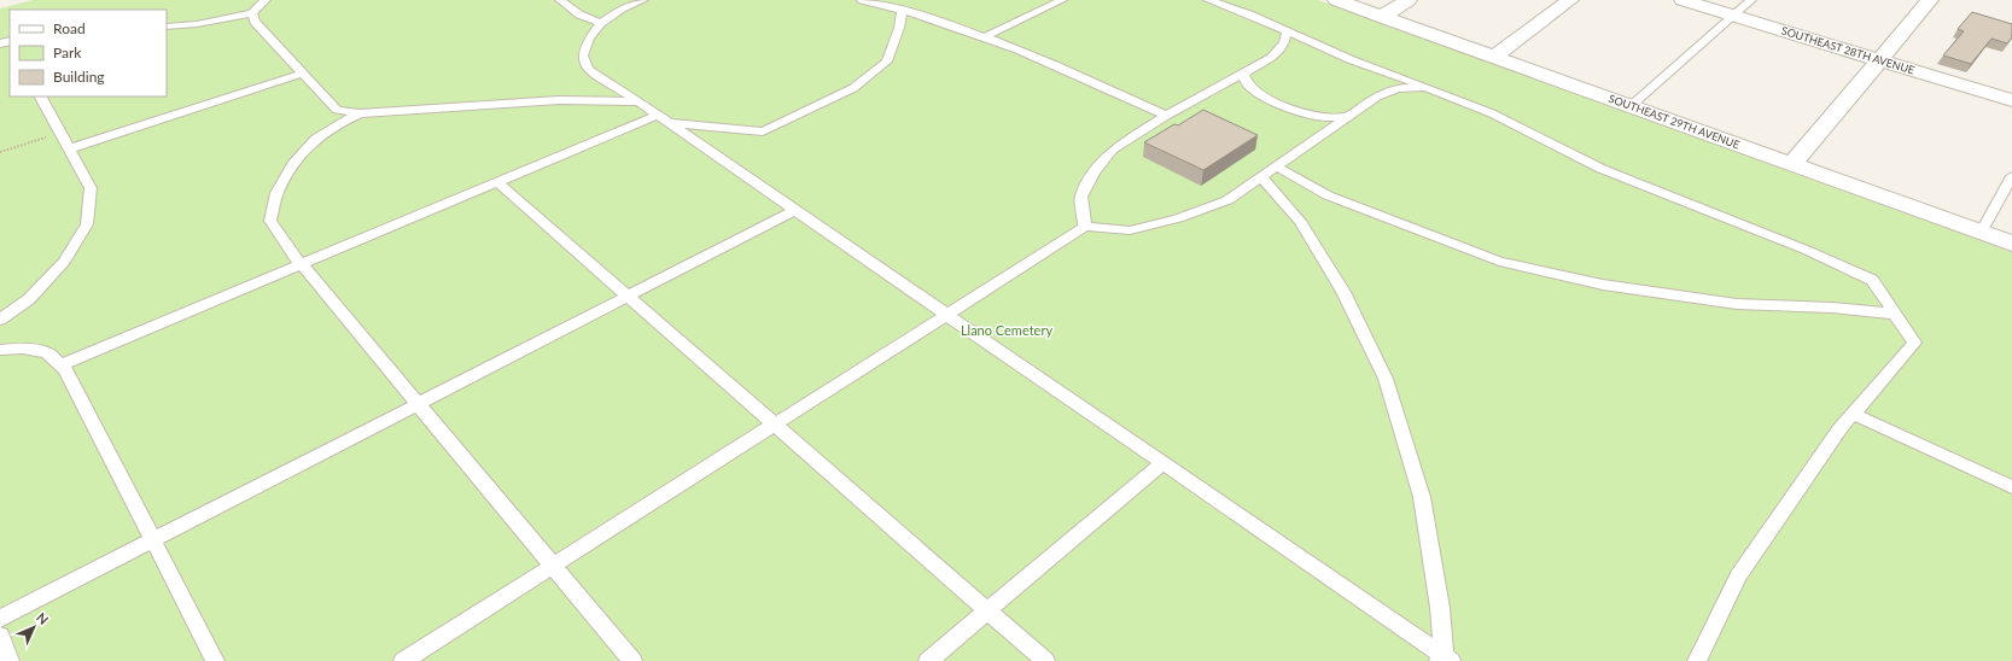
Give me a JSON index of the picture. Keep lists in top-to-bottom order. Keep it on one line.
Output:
{"streets":{"street":["SOUTHEAST 28TH AVENUE","SOUTHEAST 29TH AVENUE"]},"parks":["Llano Cemetery"],"legend":["Road","Park","Building"],"north":"top right"}
